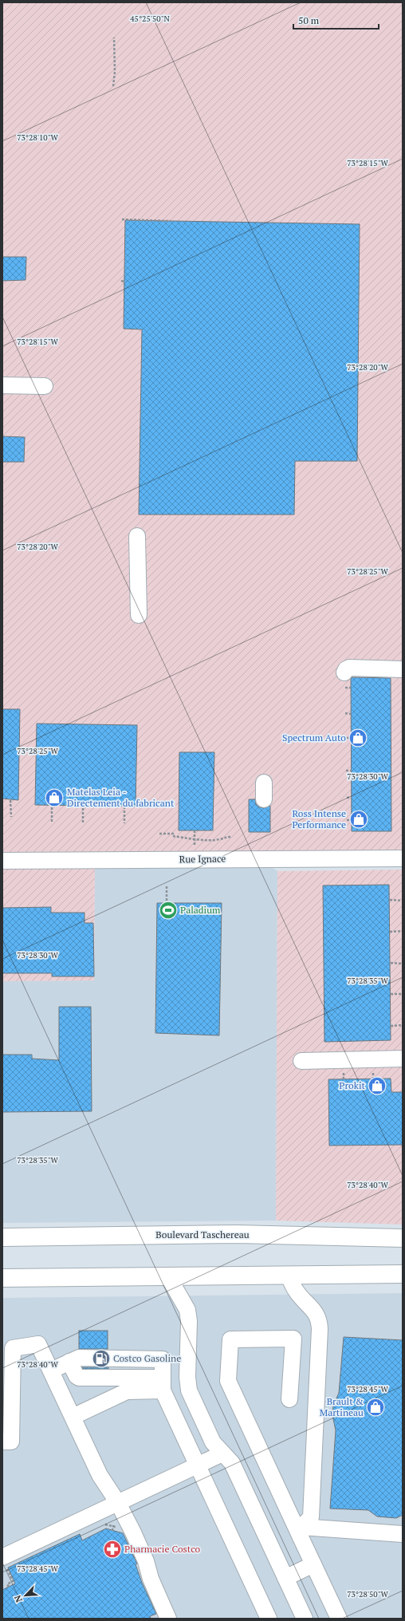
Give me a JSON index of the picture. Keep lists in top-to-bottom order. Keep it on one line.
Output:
{"streets":{"main road":["Boulevard Taschereau"],"street":["Rue Ignace"]},"places":{"shop":["Spectrum Auto","Matelas Leia - Directement du fabricant","Ross Intense Performance","Prokit","Brault & Martineau"],"sports":["Paladium"],"fuel station":["Costco Gasoline"],"pharmacy":["Pharmacie Costco"]},"scale_bar":"50 m","north":"bottom left","coordinates":["45°25'50\"N","73°28'10\"W","73°28'15\"W","73°28'20\"W","73°28'25\"W","73°28'30\"W","73°28'35\"W","73°28'40\"W","73°28'45\"W","73°28'50\"W"]}
